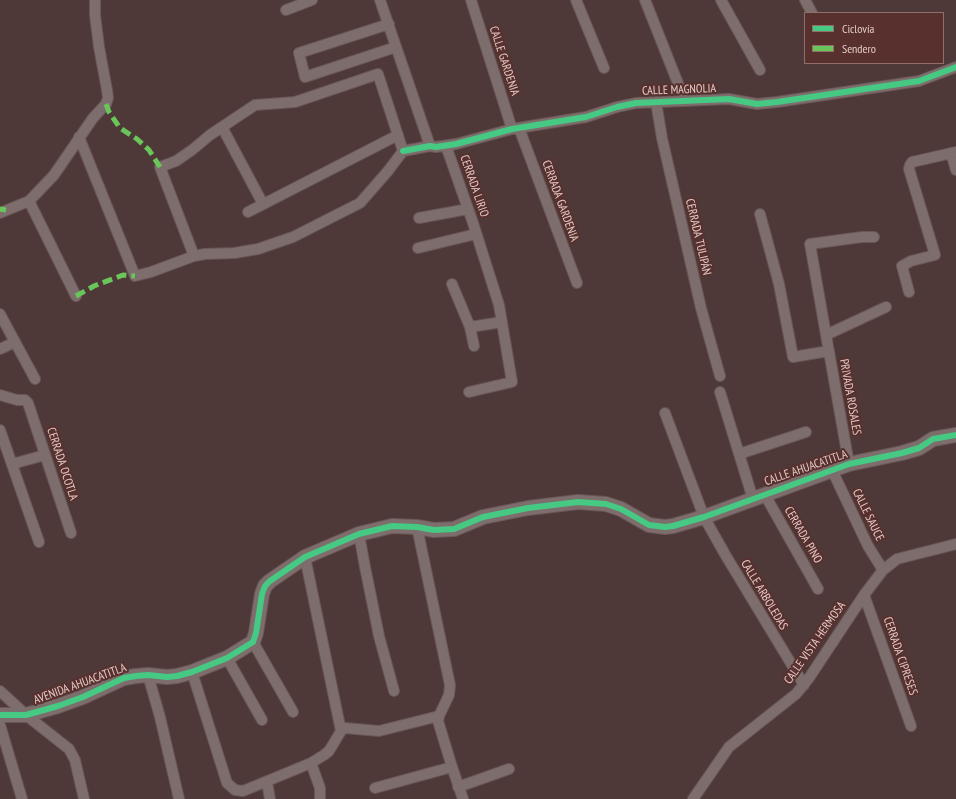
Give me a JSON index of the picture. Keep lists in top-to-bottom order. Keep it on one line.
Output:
{"streets":{"street":["CALLE GARDENIA","CALLE MAGNOLIA","CERRADA LIRIO","CERRADA GARDENIA","CERRADA TULIPÁN","PRIVADA ROSALES","CERRADA OCOTLA","CALLE AHUACATITLA","CALLE SAUCE","CERRADA PINO","CALLE ARBOLEDAS","CALLE VISTA HERMOSA","CERRADA CIPRESES","AVENIDA AHUACATITLA"]},"crossings":[["CALLE GARDENIA","CALLE MAGNOLIA"],["CALLE GARDENIA","CERRADA GARDENIA"],["CALLE MAGNOLIA","CERRADA LIRIO"],["CALLE MAGNOLIA","CERRADA GARDENIA"],["CALLE MAGNOLIA","CERRADA TULIPÁN"],["PRIVADA ROSALES","CALLE AHUACATITLA"],["CALLE AHUACATITLA","CALLE SAUCE"],["CALLE AHUACATITLA","CERRADA PINO"],["CALLE AHUACATITLA","CALLE ARBOLEDAS"],["CALLE SAUCE","CALLE VISTA HERMOSA"],["CALLE ARBOLEDAS","CALLE VISTA HERMOSA"],["CALLE VISTA HERMOSA","CERRADA CIPRESES"]],"legend":["Ciclovía","Sendero"]}
